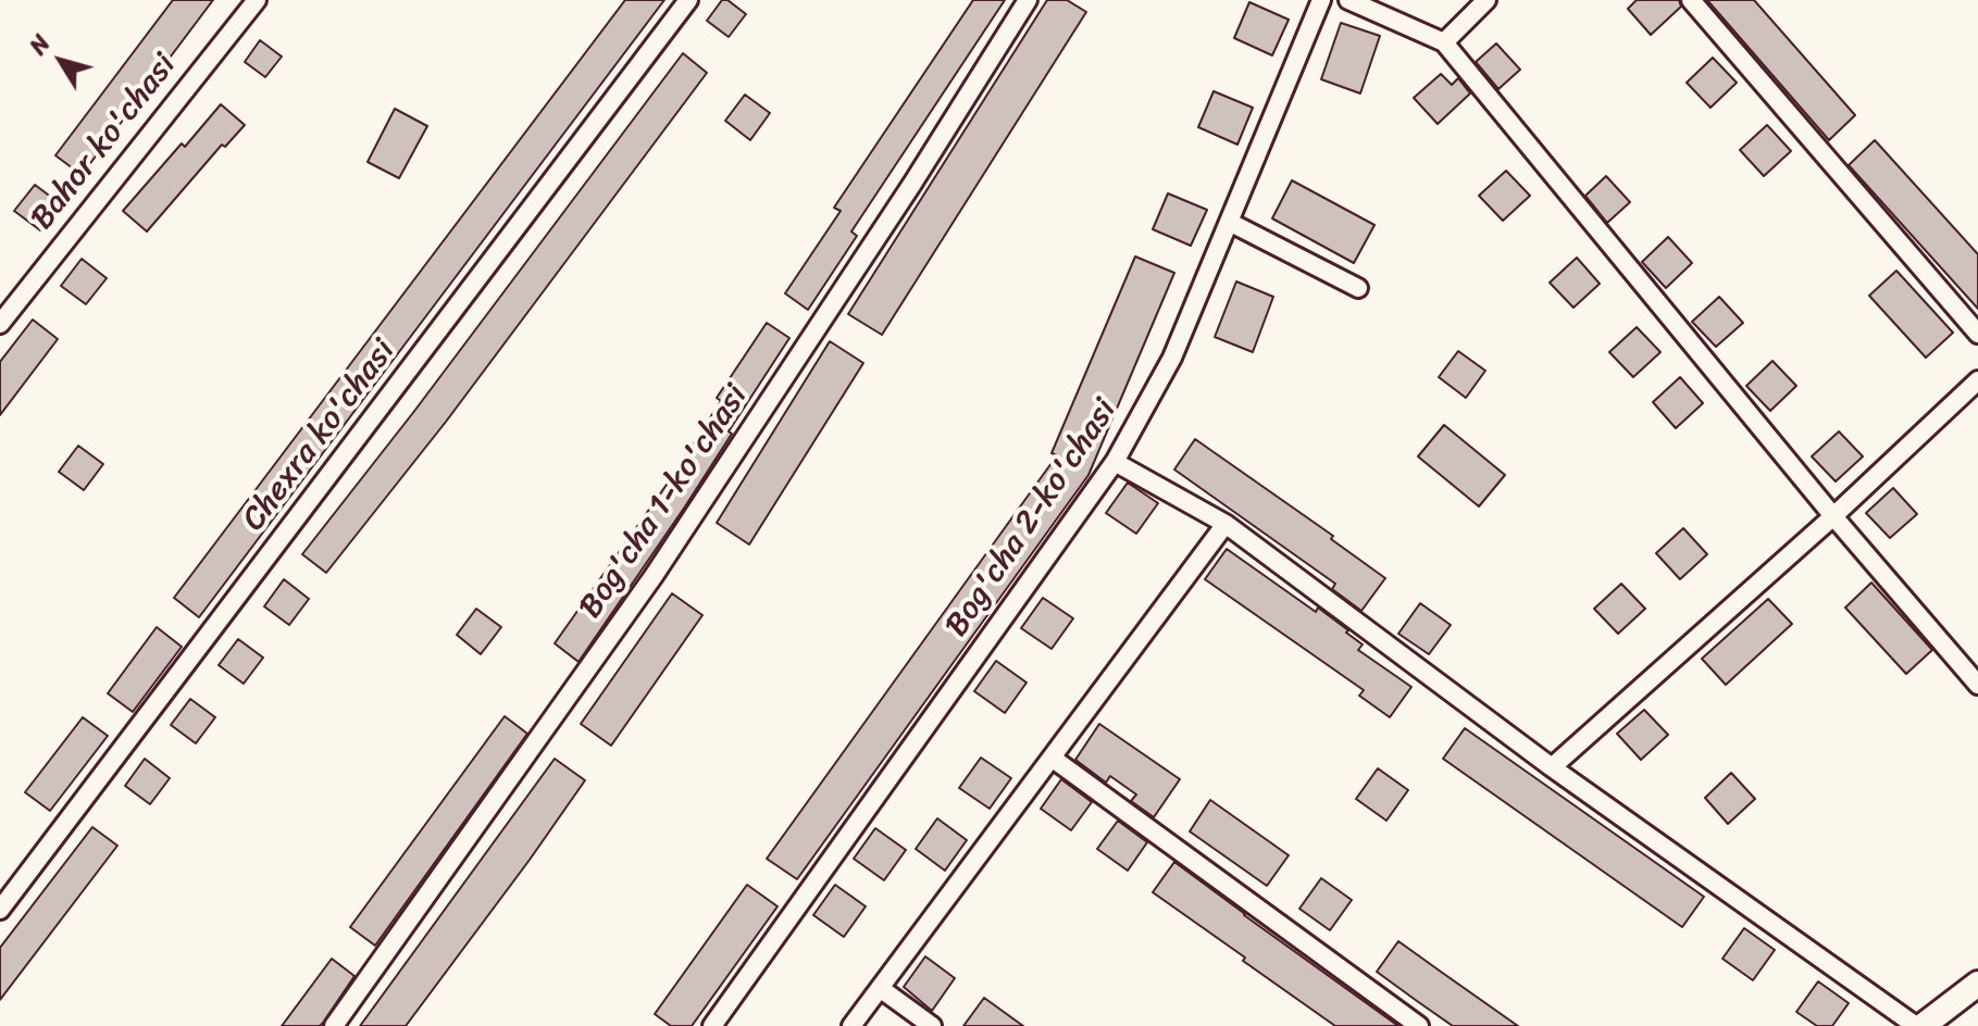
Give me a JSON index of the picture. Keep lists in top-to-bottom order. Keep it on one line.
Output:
{"streets":{"street":["Bahor ko'chasi","Chexra ko'chasi","Bog'cha 1-ko'chasi","Bog'cha 2-ko'chasi"]},"north":"top left"}
